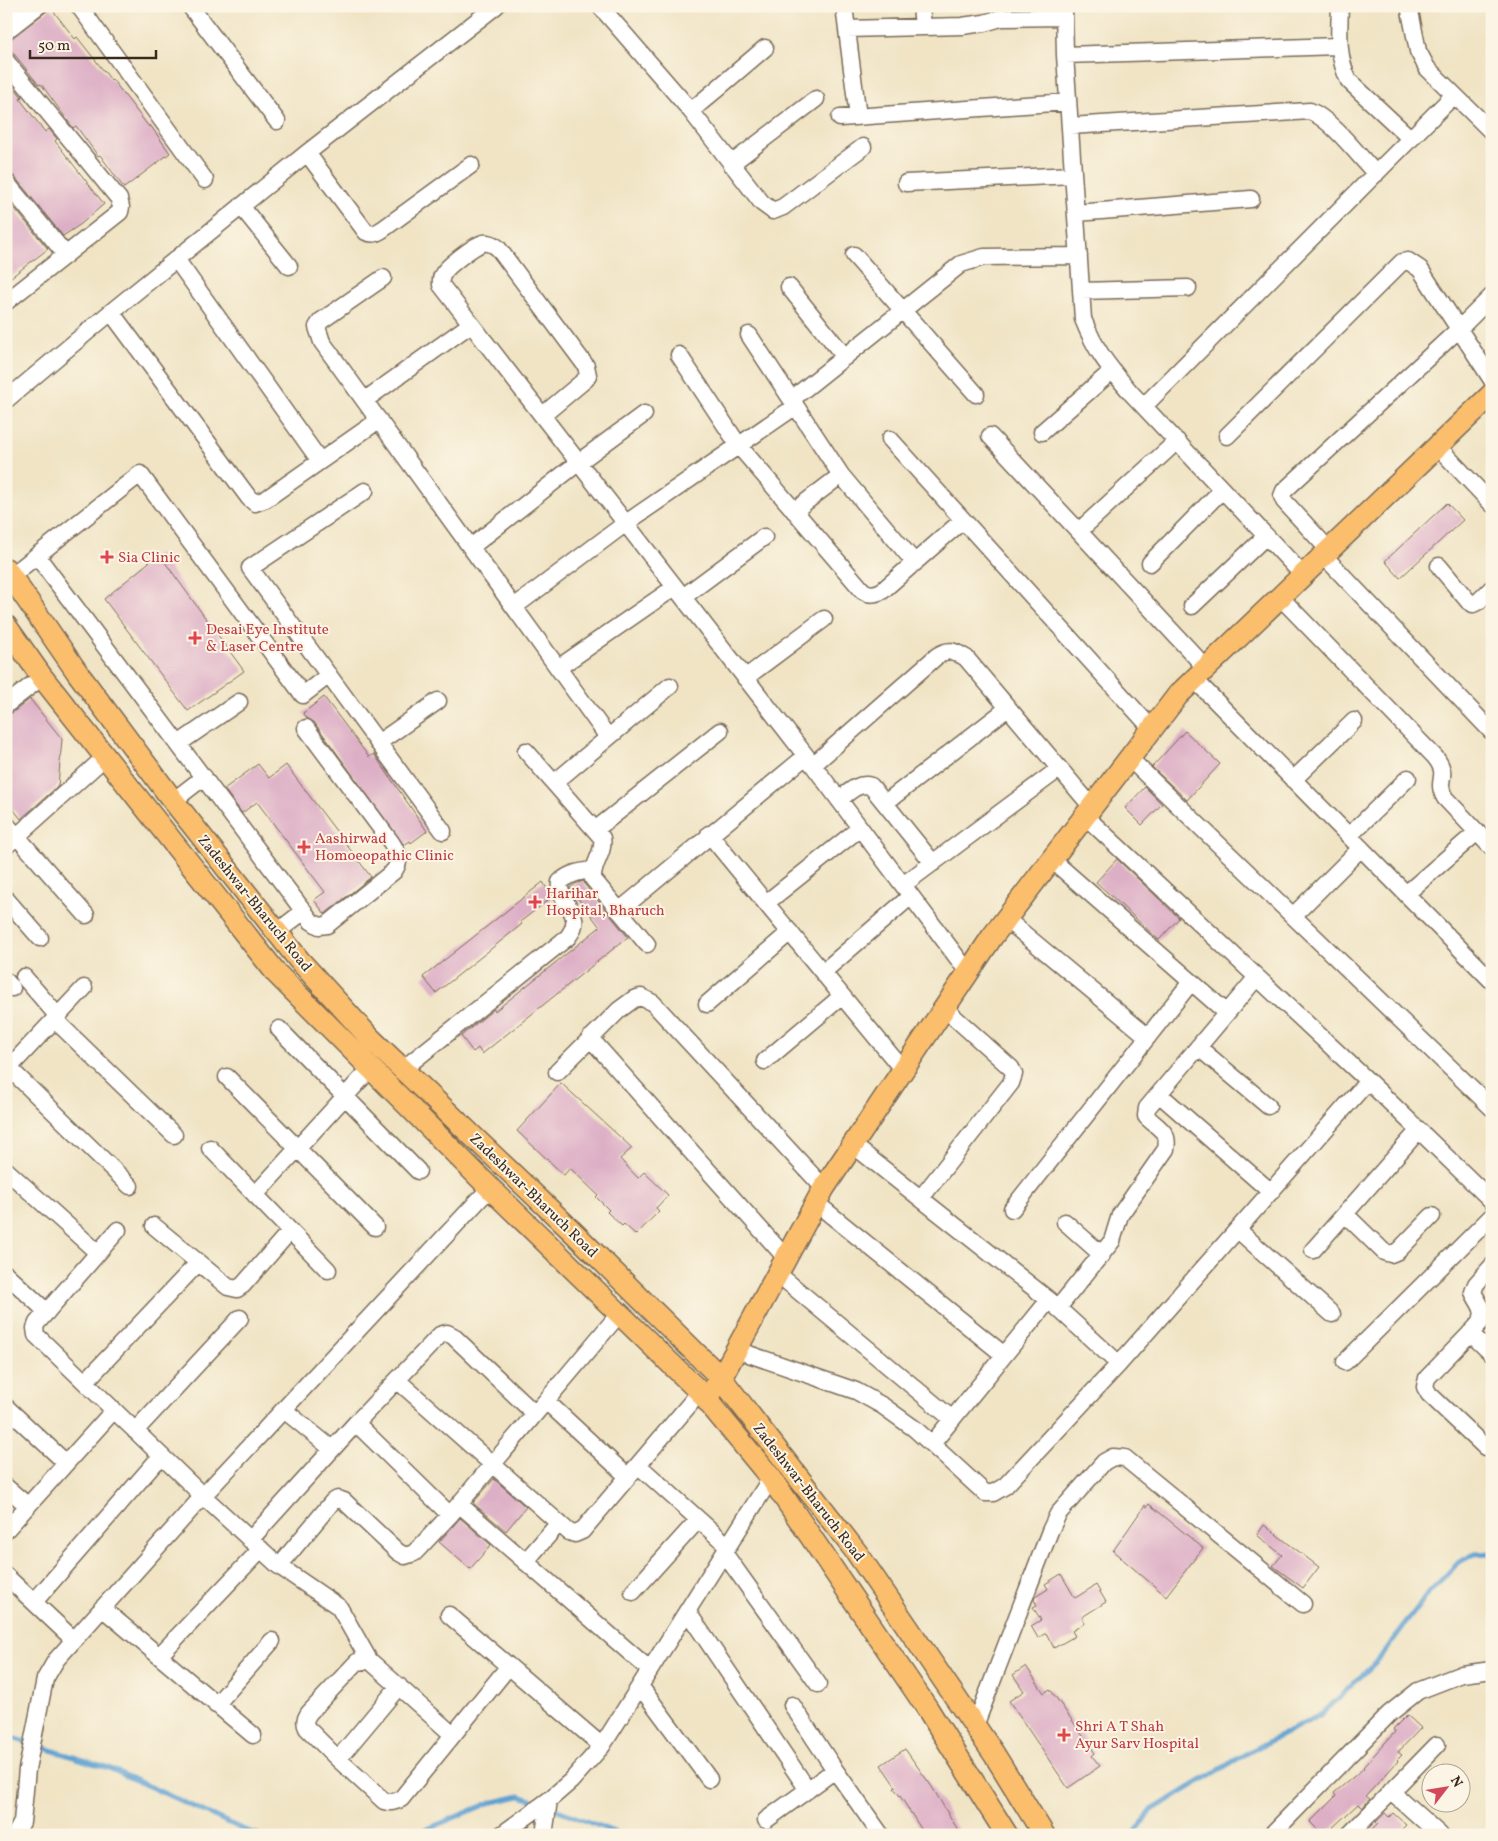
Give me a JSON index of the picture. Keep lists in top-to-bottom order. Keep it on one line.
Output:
{"streets":{"main road":["Zadeshwar-Bharuch Road"]},"places":{"health":["Sia Clinic","Desai Eye Institute & Laser Centre","Aashirwad Homoeopathic Clinic","Harihar Hospital, Bharuch","Shri A T Shah Ayur Sarv Hospital"]},"scale_bar":"50 m","north":"top right"}
